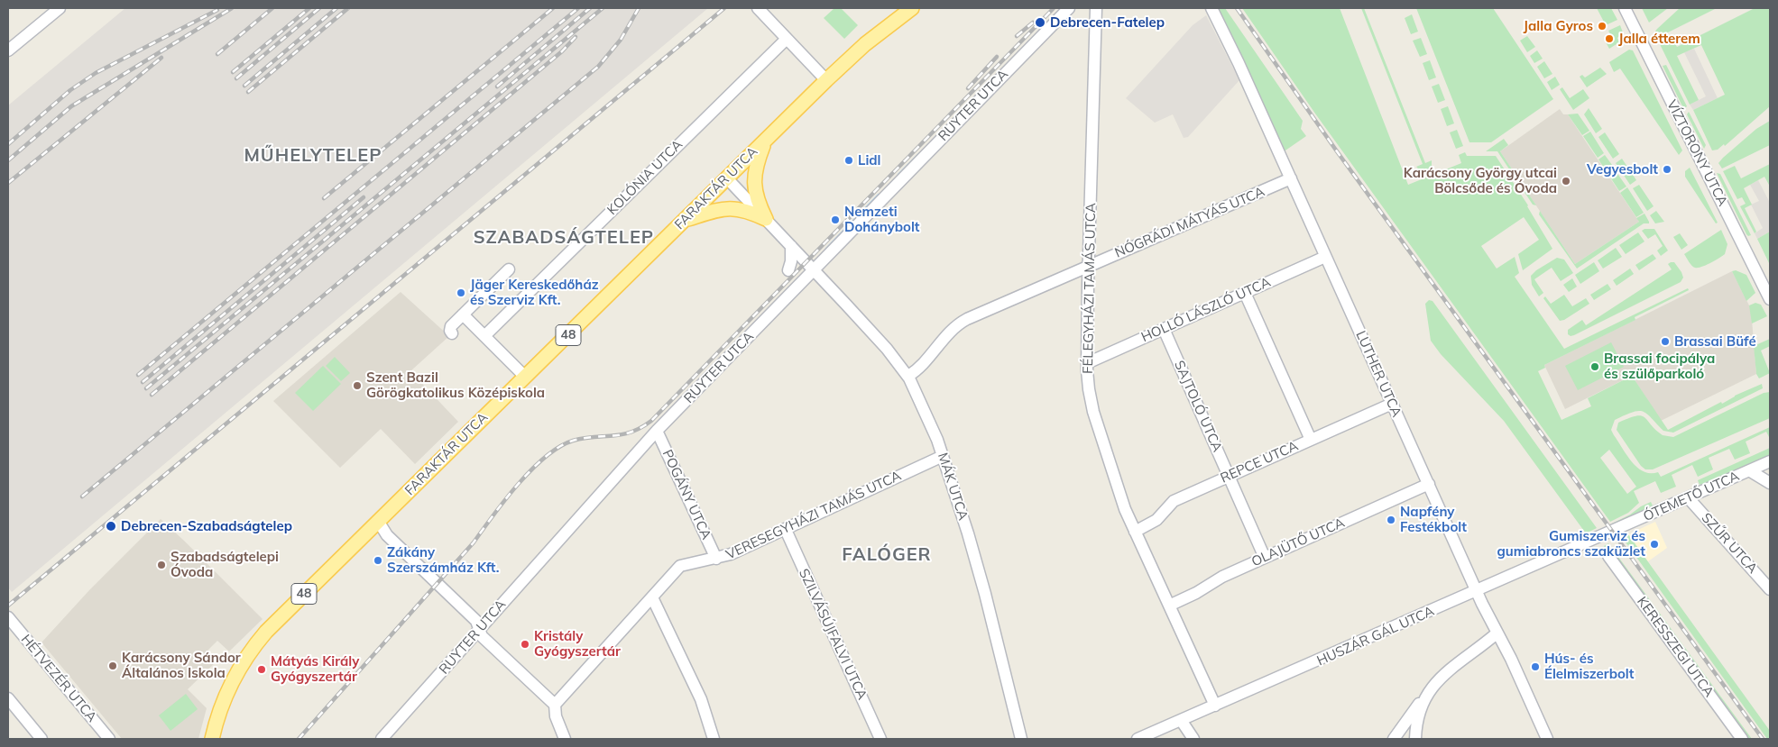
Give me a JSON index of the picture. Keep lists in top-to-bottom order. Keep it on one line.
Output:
{"streets":{"main road":["FARAKTÁR UTCA","48"],"street":["RUYTER UTCA","VÍZTORONY UTCA","KOLÓNIA UTCA","NÓGRÁDI MÁTYÁS UTCA","FÉLEGYHÁZI TAMÁS UTCA","HOLLÓ LÁSZLÓ UTCA","LUTHER UTCA","SAJTOLÓ UTCA","REPCE UTCA","MÁK UTCA","POGÁNY UTCA","ÓTEMETŐ UTCA","VERESEGYHÁZI TAMÁS UTCA","OLAJÜTŐ UTCA","SZŰR UTCA","SZILVÁSÚJFALVI UTCA","HUSZÁR GÁL UTCA","KERESSZEGI UTCA","HÉTVEZÉR UTCA"]},"crossings":[["RUYTER UTCA","MÁK UTCA"],["RUYTER UTCA","POGÁNY UTCA"],["FARAKTÁR UTCA","MÁK UTCA"],["NÓGRÁDI MÁTYÁS UTCA","FÉLEGYHÁZI TAMÁS UTCA"],["NÓGRÁDI MÁTYÁS UTCA","LUTHER UTCA"],["NÓGRÁDI MÁTYÁS UTCA","MÁK UTCA"],["FÉLEGYHÁZI TAMÁS UTCA","HOLLÓ LÁSZLÓ UTCA"],["FÉLEGYHÁZI TAMÁS UTCA","REPCE UTCA"],["FÉLEGYHÁZI TAMÁS UTCA","OLAJÜTŐ UTCA"],["FÉLEGYHÁZI TAMÁS UTCA","HUSZÁR GÁL UTCA"],["HOLLÓ LÁSZLÓ UTCA","LUTHER UTCA"],["HOLLÓ LÁSZLÓ UTCA","SAJTOLÓ UTCA"],["LUTHER UTCA","REPCE UTCA"],["LUTHER UTCA","OLAJÜTŐ UTCA"],["LUTHER UTCA","HUSZÁR GÁL UTCA"],["SAJTOLÓ UTCA","REPCE UTCA"],["SAJTOLÓ UTCA","OLAJÜTŐ UTCA"],["MÁK UTCA","VERESEGYHÁZI TAMÁS UTCA"],["POGÁNY UTCA","VERESEGYHÁZI TAMÁS UTCA"],["ÓTEMETŐ UTCA","SZŰR UTCA"],["ÓTEMETŐ UTCA","HUSZÁR GÁL UTCA"],["VERESEGYHÁZI TAMÁS UTCA","SZILVÁSÚJFALVI UTCA"]],"districts":["MŰHELYTELEP","SZABADSÁGTELEP","FALÓGER"],"places":["Debrecen-Fatelep","Jalla Gyros","Jalla étterem","Lidl","Vegyesbolt","Karácsony György utcai Bölcsőde és Óvoda","Nemzeti Dohánybolt","Jäger Kereskedőház és Szerviz Kft.","Brassai Büfé","Brassai focipálya és szülőparkoló","Szent Bazil Görögkatolikus Középiskola","Napfény Festékbolt","Debrecen-Szabadságtelep","Gumiszerviz és gumiabroncs szaküzlet","Zákány Szerszámház Kft.","Szabadságtelepi Óvoda","Kristály Gyógyszertár","Karácsony Sándor Általános Iskola","Hús- és Élelmiszerbolt","Mátyás Király Gyógyszertár"]}
